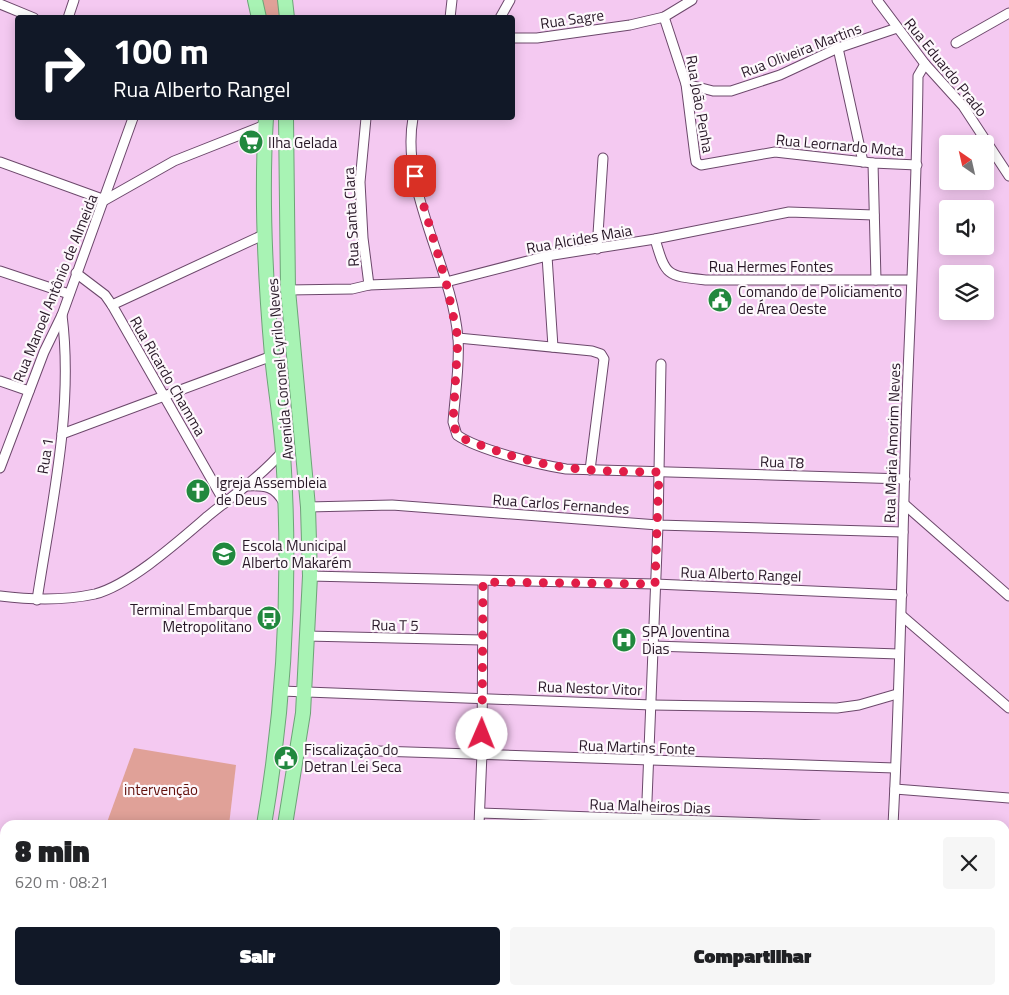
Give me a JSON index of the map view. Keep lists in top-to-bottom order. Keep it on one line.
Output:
{"streets":{"highway":["Avenida Coronel Cyrilo Neves"],"street":["Rua Sagre","Rua Oliveira Martins","Rua Eduardo Prado","Rua João Penha","Rua Leornardo Mota","Rua Santa Clara","Rua Alcides Maia","Rua Hermes Fontes","Rua Manoel Antônio de Almeida","Rua Ricardo Chamma","Rua Maria Amorim Neves","Rua 1","Rua T8","Rua Carlos Fernandes","Rua Alberto Rangel","Rua T 5","Rua Nestor Vitor","Rua Martins Fonte","Rua Malheiros Dias"]},"crossings":[["Rua Sagre","Rua João Penha"],["Rua Oliveira Martins","Rua Eduardo Prado"],["Rua Oliveira Martins","Rua João Penha"],["Rua Eduardo Prado","Rua Maria Amorim Neves"],["Rua João Penha","Rua Leornardo Mota"],["Rua Leornardo Mota","Rua Maria Amorim Neves"],["Rua Santa Clara","Rua Alcides Maia"],["Rua Alcides Maia","Rua Hermes Fontes"],["Rua Alcides Maia","Avenida Coronel Cyrilo Neves"],["Rua Hermes Fontes","Rua Maria Amorim Neves"],["Rua Manoel Antônio de Almeida","Rua Ricardo Chamma"],["Rua Manoel Antônio de Almeida","Rua 1"],["Avenida Coronel Cyrilo Neves","Rua Carlos Fernandes"],["Avenida Coronel Cyrilo Neves","Rua Alberto Rangel"],["Avenida Coronel Cyrilo Neves","Rua T 5"],["Avenida Coronel Cyrilo Neves","Rua Nestor Vitor"],["Rua Maria Amorim Neves","Rua T8"],["Rua Maria Amorim Neves","Rua Carlos Fernandes"],["Rua Maria Amorim Neves","Rua Alberto Rangel"],["Rua Maria Amorim Neves","Rua Nestor Vitor"],["Rua Maria Amorim Neves","Rua Martins Fonte"]],"parks":["intervenção"],"places":{"supermarket":["Ilha Gelada"],"public building":["Comando de Policiamento de Área Oeste","Fiscalização do Detran Lei Seca"],"church":["Igreja Assembleia de Deus"],"school or university":["Escola Municipal Alberto Makarém"],"bus stop":["Terminal Embarque Metropolitano"],"hospital":["SPA Joventina Dias"]},"north":"top left","page":{"turn":["100 m","Rua Alberto Rangel"],"heading":["8 min","620 m · 08:21"],"buttons":["Sair","Compartilhar"]}}
